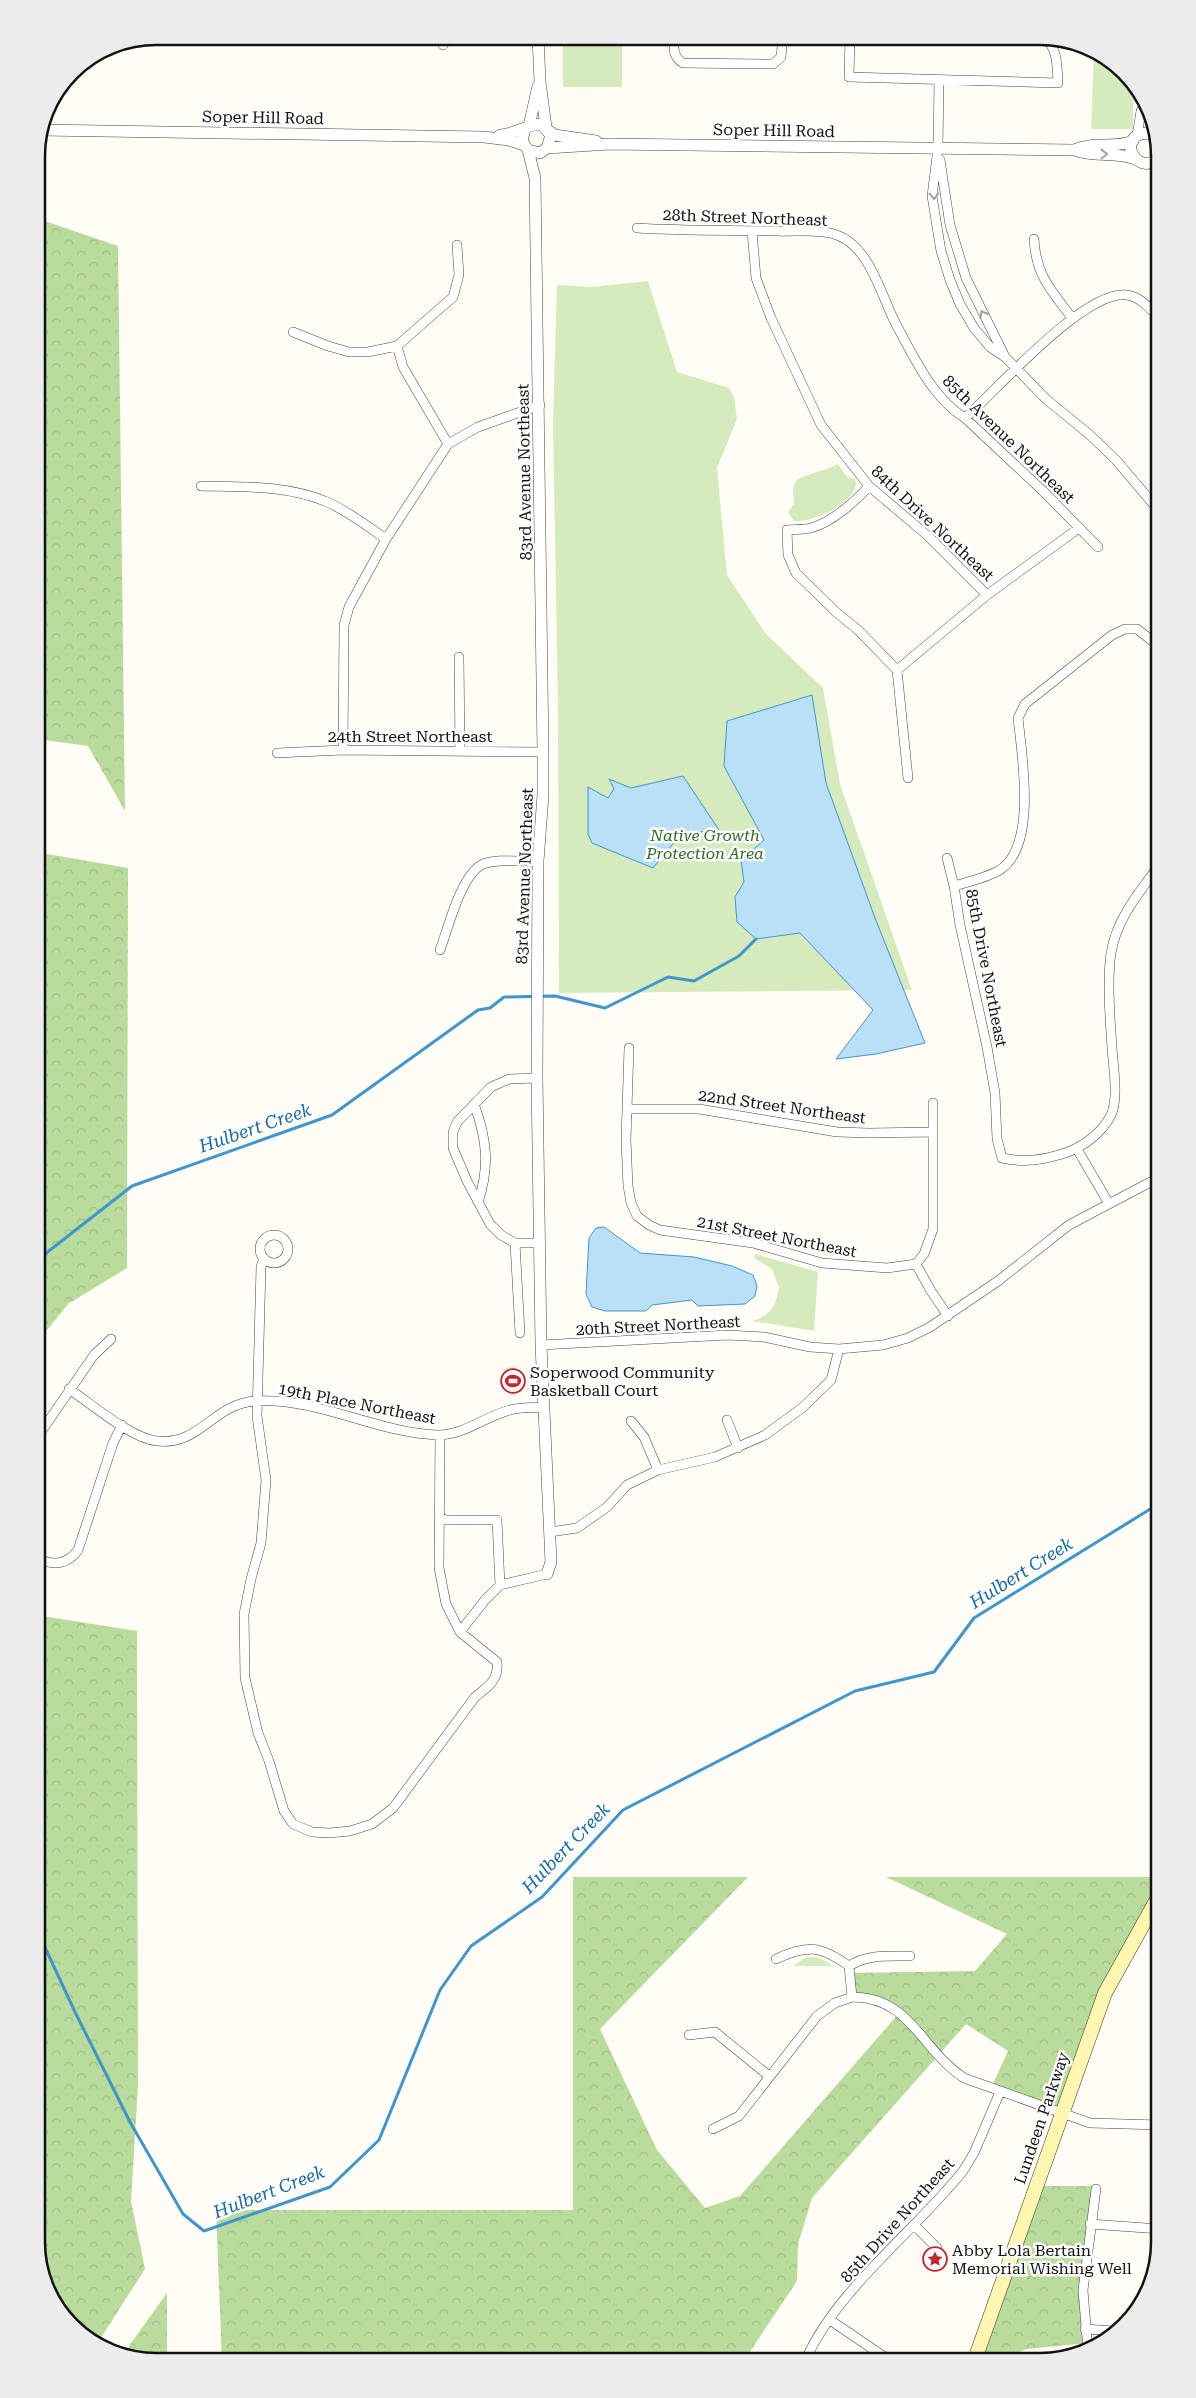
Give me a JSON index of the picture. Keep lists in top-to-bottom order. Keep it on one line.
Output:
{"streets":{"main road":["Lundeen Parkway"],"street":["Soper Hill Road","28th Street Northeast","85th Avenue Northeast","83rd Avenue Northeast","84th Drive Northeast","24th Street Northeast","85th Drive Northeast","22nd Street Northeast","21st Street Northeast","20th Street Northeast","19th Place Northeast"]},"crossings":[["Soper Hill Road","83rd Avenue Northeast"],["28th Street Northeast","85th Avenue Northeast"],["28th Street Northeast","84th Drive Northeast"],["83rd Avenue Northeast","24th Street Northeast"],["83rd Avenue Northeast","20th Street Northeast"],["83rd Avenue Northeast","19th Place Northeast"],["22nd Street Northeast","21st Street Northeast"]],"water":["Hulbert Creek"],"parks":["Native Growth Protection Area"],"places":{"sports":["Soperwood Community Basketball Court"],"place":["Abby Lola Bertain Memorial Wishing Well"]}}
